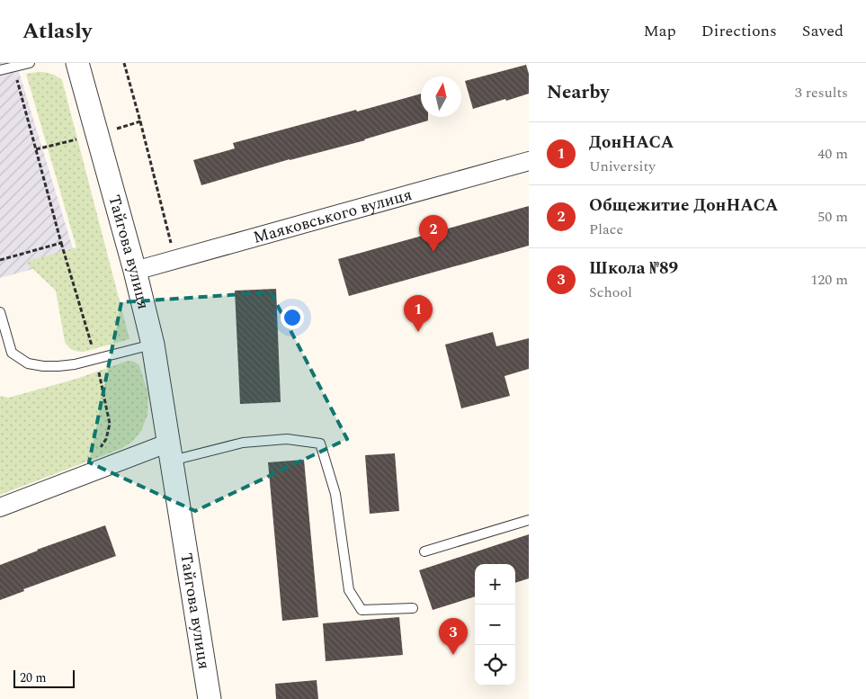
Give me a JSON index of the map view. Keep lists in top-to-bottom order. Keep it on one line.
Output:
{"streets":{"street":["Маяковського вулиця","Тайгова вулиця"]},"crossings":[["Маяковського вулиця","Тайгова вулиця"]],"scale_bar":"20 m","north":"top","page":{"header":"Atlasly","nav":["Map","Directions","Saved"],"heading":["Nearby","3 results"],"list":[{"mark":"1","name":"ДонНАСА","note":"University","value":"40 m"},{"mark":"2","name":"Общежитие ДонНАСА","note":"Place","value":"50 m"},{"mark":"3","name":"Школа №89","note":"School","value":"120 m"}],"pins":["2","1","3"],"map_buttons":["+","−"],"scale":"20 m"}}
